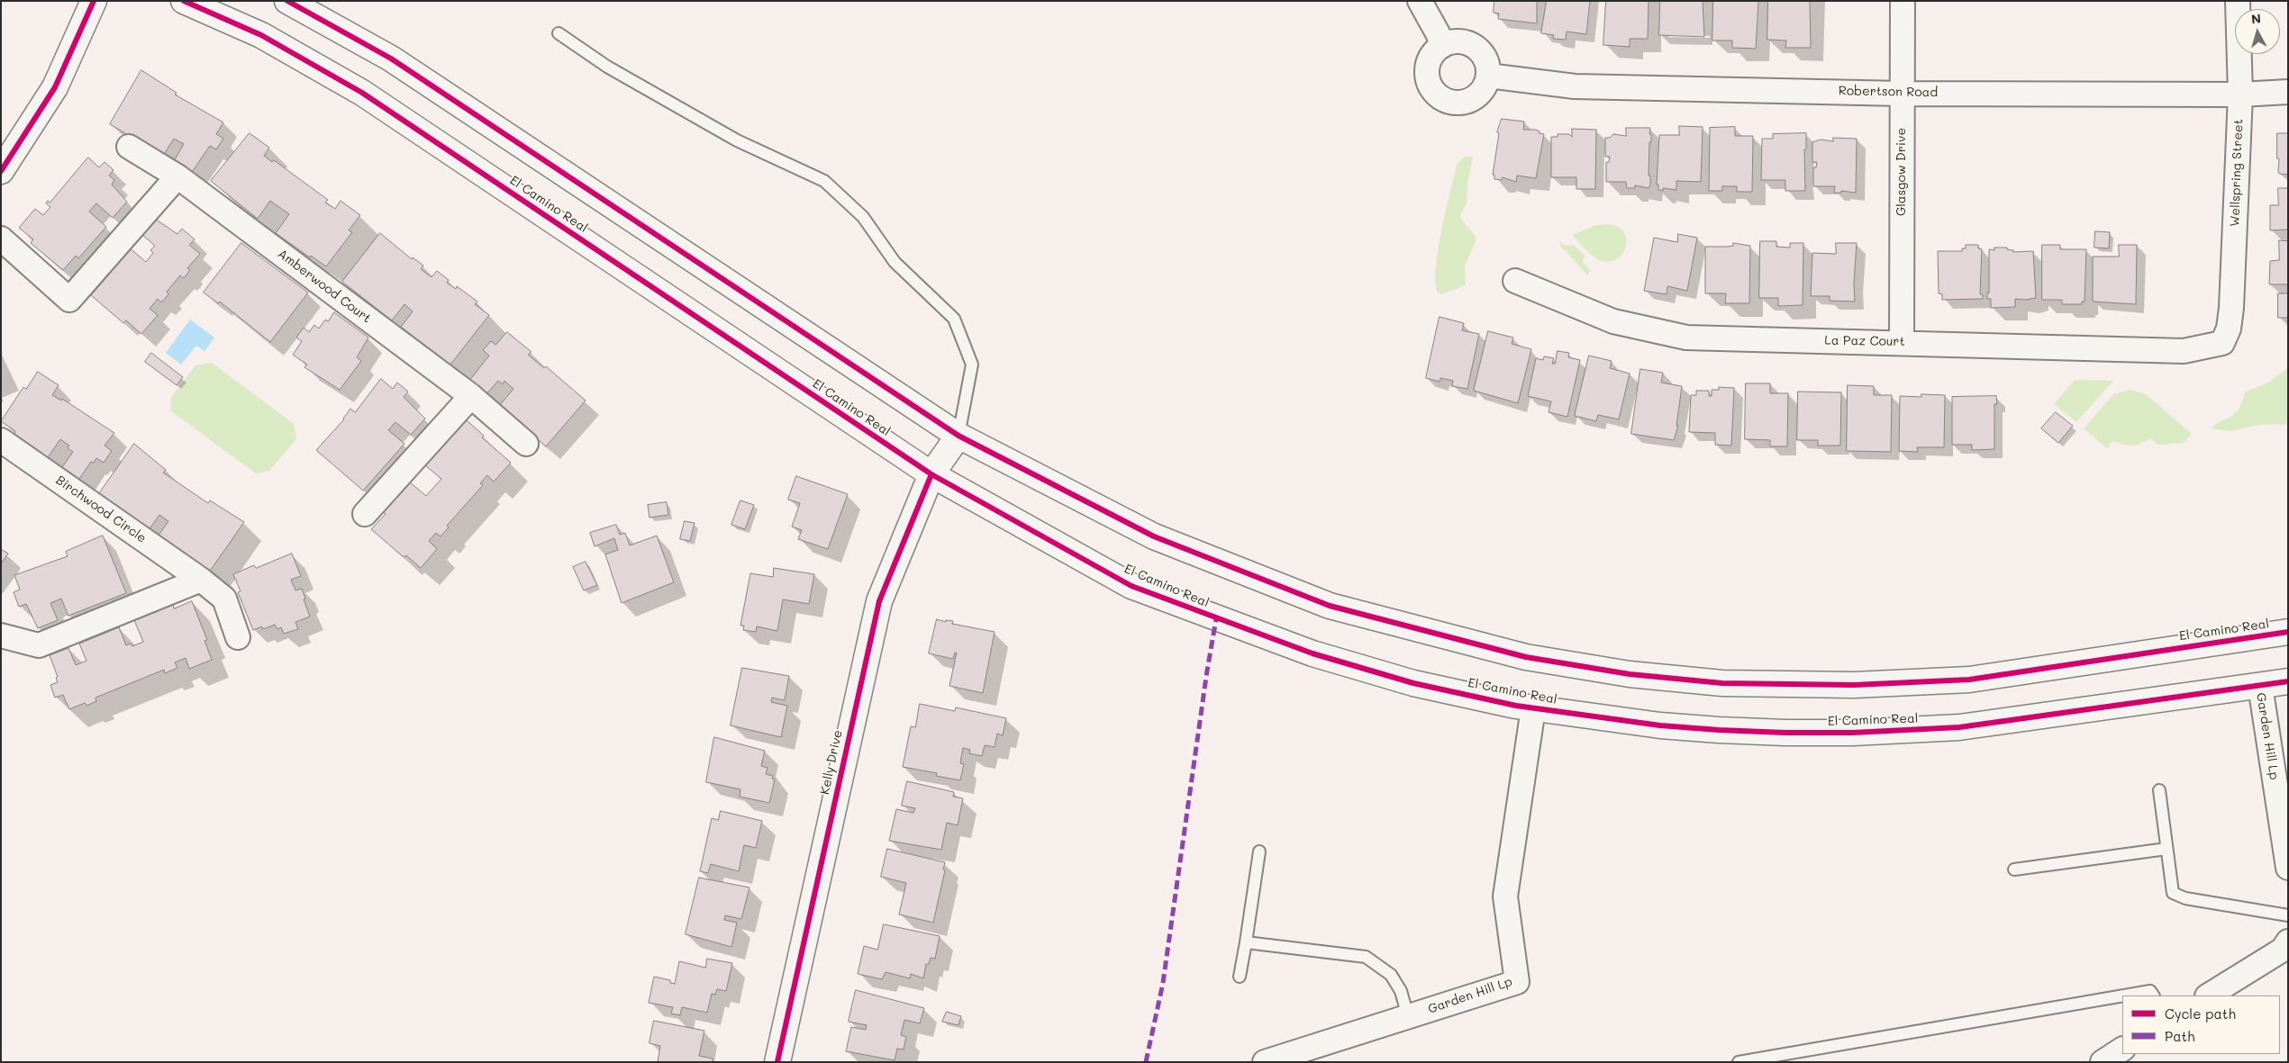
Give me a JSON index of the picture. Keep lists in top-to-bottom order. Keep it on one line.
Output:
{"streets":{"main road":["El Camino Real","Kelly Drive"],"street":["Robertson Road","Glasgow Drive","Wellspring Street","Amberwood Court","La Paz Court","Birchwood Circle","Garden Hill Lp"]},"crossings":[["Robertson Road","Glasgow Drive"],["Robertson Road","Wellspring Street"],["Glasgow Drive","La Paz Court"],["Wellspring Street","La Paz Court"],["El Camino Real","Garden Hill Lp"],["El Camino Real","Kelly Drive"]],"legend":["Cycle path","Path"],"north":"top"}
